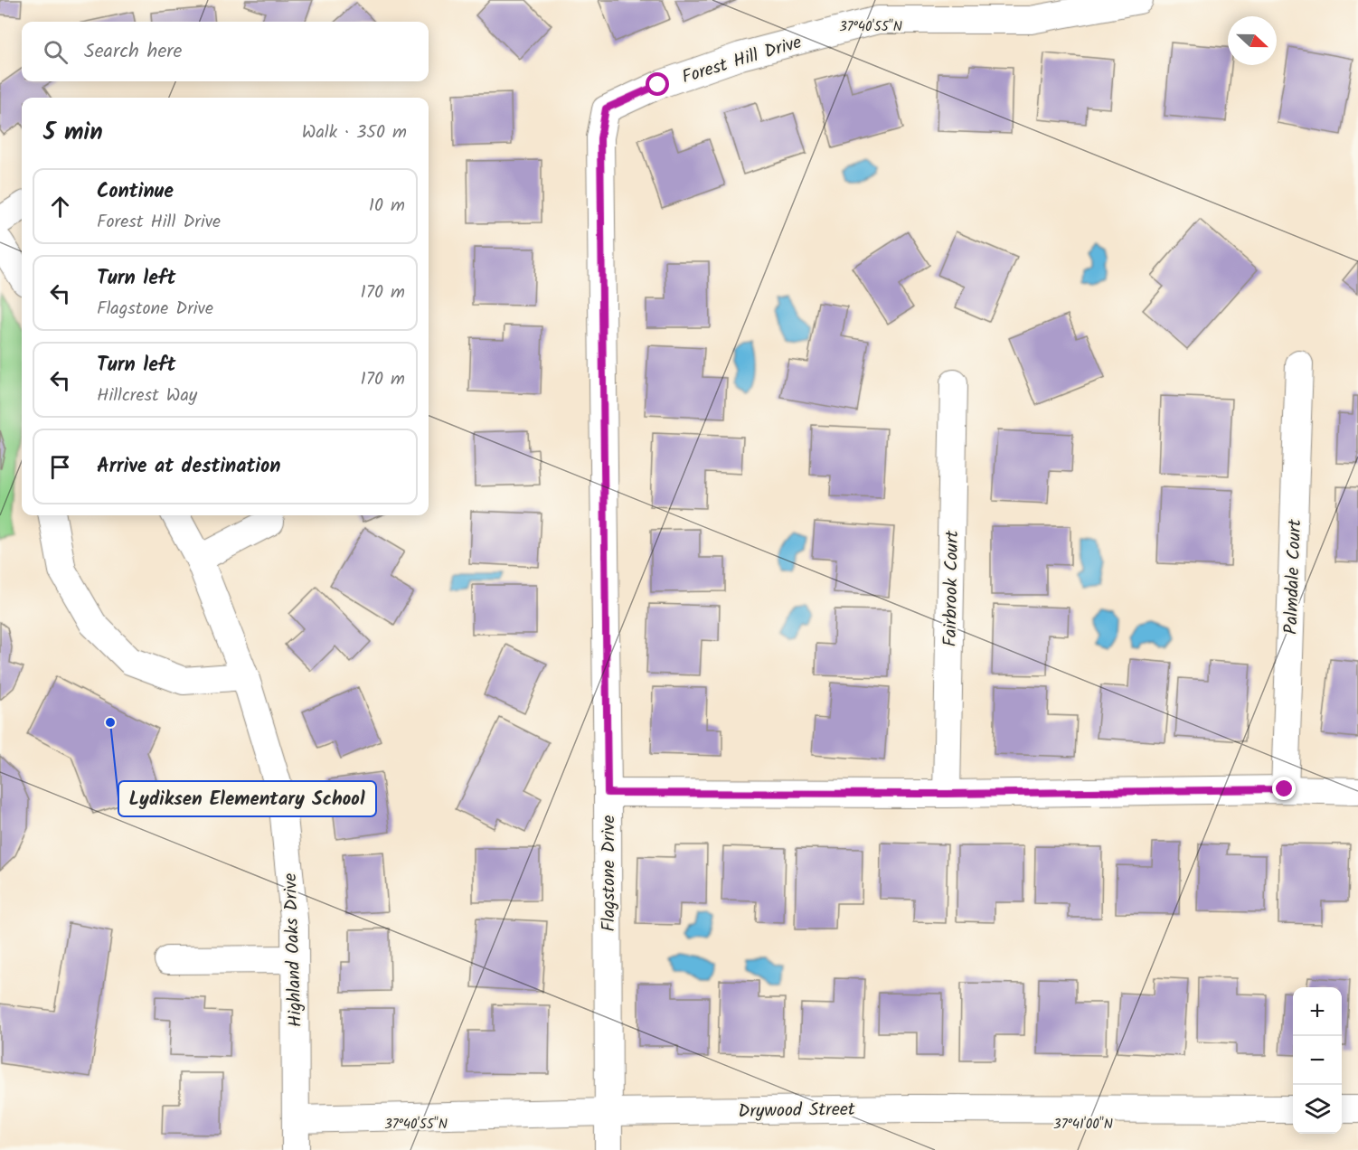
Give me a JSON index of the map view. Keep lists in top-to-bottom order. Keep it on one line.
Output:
{"streets":{"street":["Forest Hill Drive","Palmdale Court","Fairbrook Court","Flagstone Drive","Highland Oaks Drive","Drywood Street"]},"crossings":[["Forest Hill Drive","Flagstone Drive"],["Flagstone Drive","Drywood Street"],["Highland Oaks Drive","Drywood Street"]],"places":["Lydiksen Elementary School"],"north":"right","page":{"search":"Search here","heading":["5 min","Walk · 350 m"],"list":[["Continue","Forest Hill Drive","10 m"],["Turn left","Flagstone Drive","170 m"],["Turn left","Hillcrest Way","170 m"],"Arrive at destination"],"map_buttons":["+","−"]},"coordinates":["37°40'55\"N","37°41'00\"N"]}
